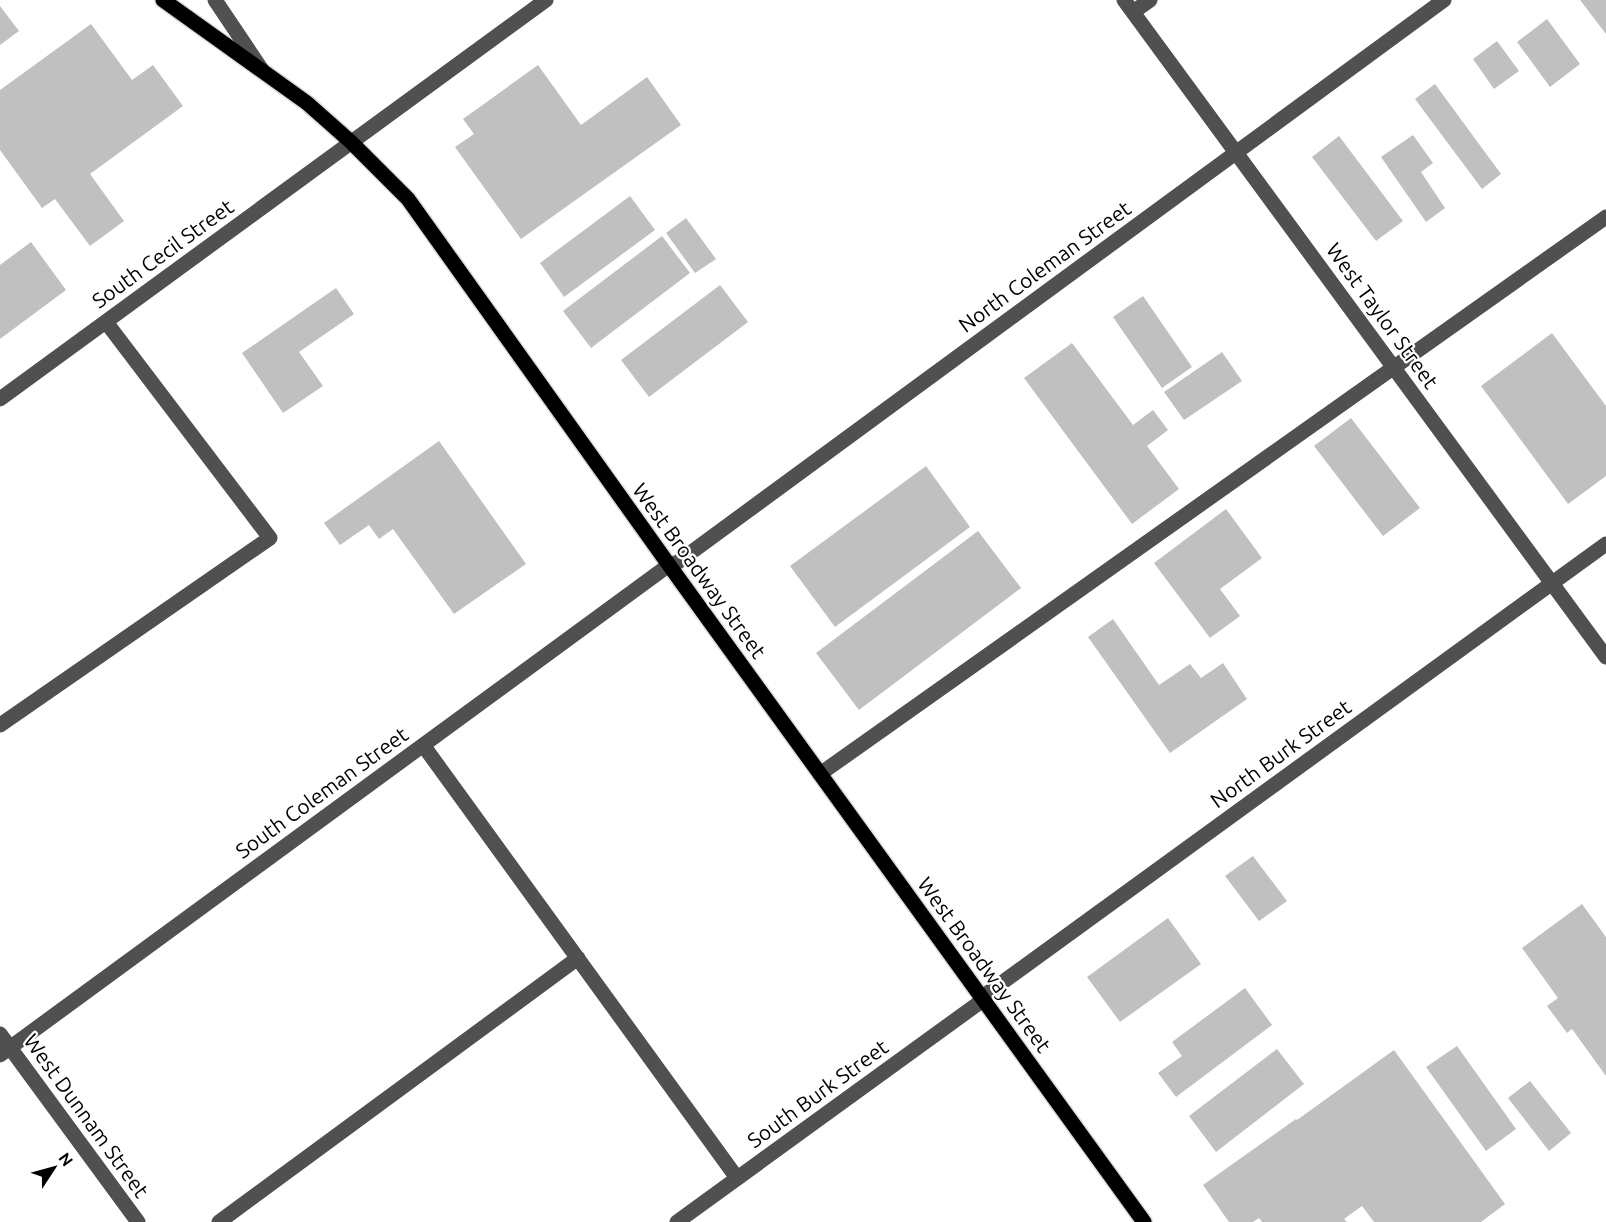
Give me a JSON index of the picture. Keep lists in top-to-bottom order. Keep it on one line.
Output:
{"streets":{"main road":["West Broadway Street"],"street":["South Cecil Street","North Coleman Street","West Taylor Street","North Burk Street","South Coleman Street","South Burk Street","West Dunnam Street"]},"crossings":[["South Cecil Street","West Broadway Street"],["North Coleman Street","West Taylor Street"],["North Coleman Street","West Broadway Street"],["North Coleman Street","South Coleman Street"],["West Taylor Street","North Burk Street"],["West Broadway Street","North Burk Street"],["West Broadway Street","South Coleman Street"],["West Broadway Street","South Burk Street"],["North Burk Street","South Burk Street"],["South Coleman Street","West Dunnam Street"]],"north":"top right"}
